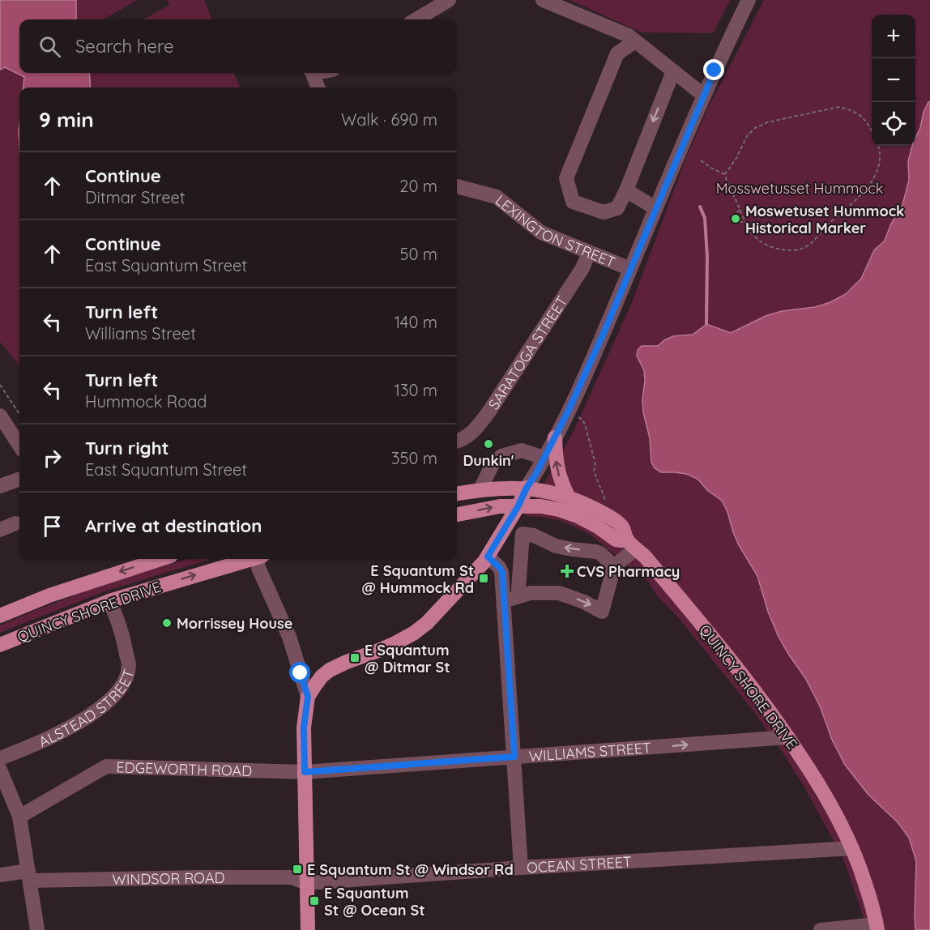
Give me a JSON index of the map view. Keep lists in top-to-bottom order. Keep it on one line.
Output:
{"streets":{"main road":["QUINCY SHORE DRIVE"],"street":["LEXINGTON STREET","SARATOGA STREET","ALSTEAD STREET","WILLIAMS STREET","EDGEWORTH ROAD","OCEAN STREET","WINDSOR ROAD"]},"crossings":[["LEXINGTON STREET","SARATOGA STREET"],["QUINCY SHORE DRIVE","ALSTEAD STREET"],["QUINCY SHORE DRIVE","WILLIAMS STREET"],["QUINCY SHORE DRIVE","OCEAN STREET"],["WILLIAMS STREET","EDGEWORTH ROAD"],["OCEAN STREET","WINDSOR ROAD"]],"one_way":["WILLIAMS STREET"],"parks":["Mosswetusset Hummock"],"places":{"other":["Moswetuset Hummock Historical Marker","Dunkin'","Morrissey House"],"health":["CVS Pharmacy"],"transit":["E Squantum St @ Hummock Rd","E Squantum @ Ditmar St","E Squantum St @ Windsor Rd","E Squantum St @ Ocean St"]},"page":{"map_buttons":["+","−"],"search":"Search here","heading":["9 min","Walk · 690 m"],"list":[["Continue","Ditmar Street","20 m"],["Continue","East Squantum Street","50 m"],["Turn left","Williams Street","140 m"],["Turn left","Hummock Road","130 m"],["Turn right","East Squantum Street","350 m"],"Arrive at destination"]}}
